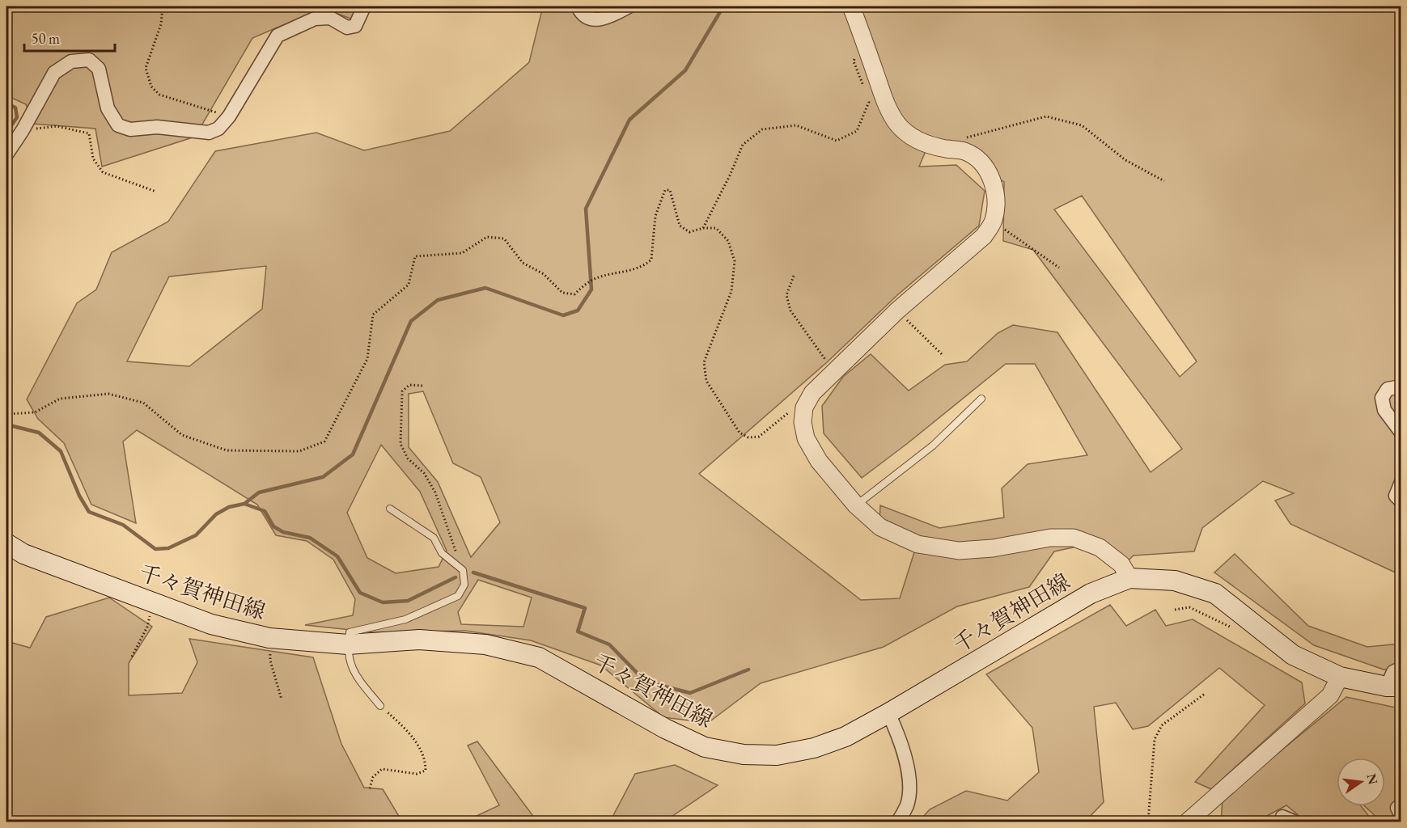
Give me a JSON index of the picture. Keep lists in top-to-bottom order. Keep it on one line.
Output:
{"streets":{"main road":["千々賀神田線"]},"scale_bar":"50 m","north":"right"}
